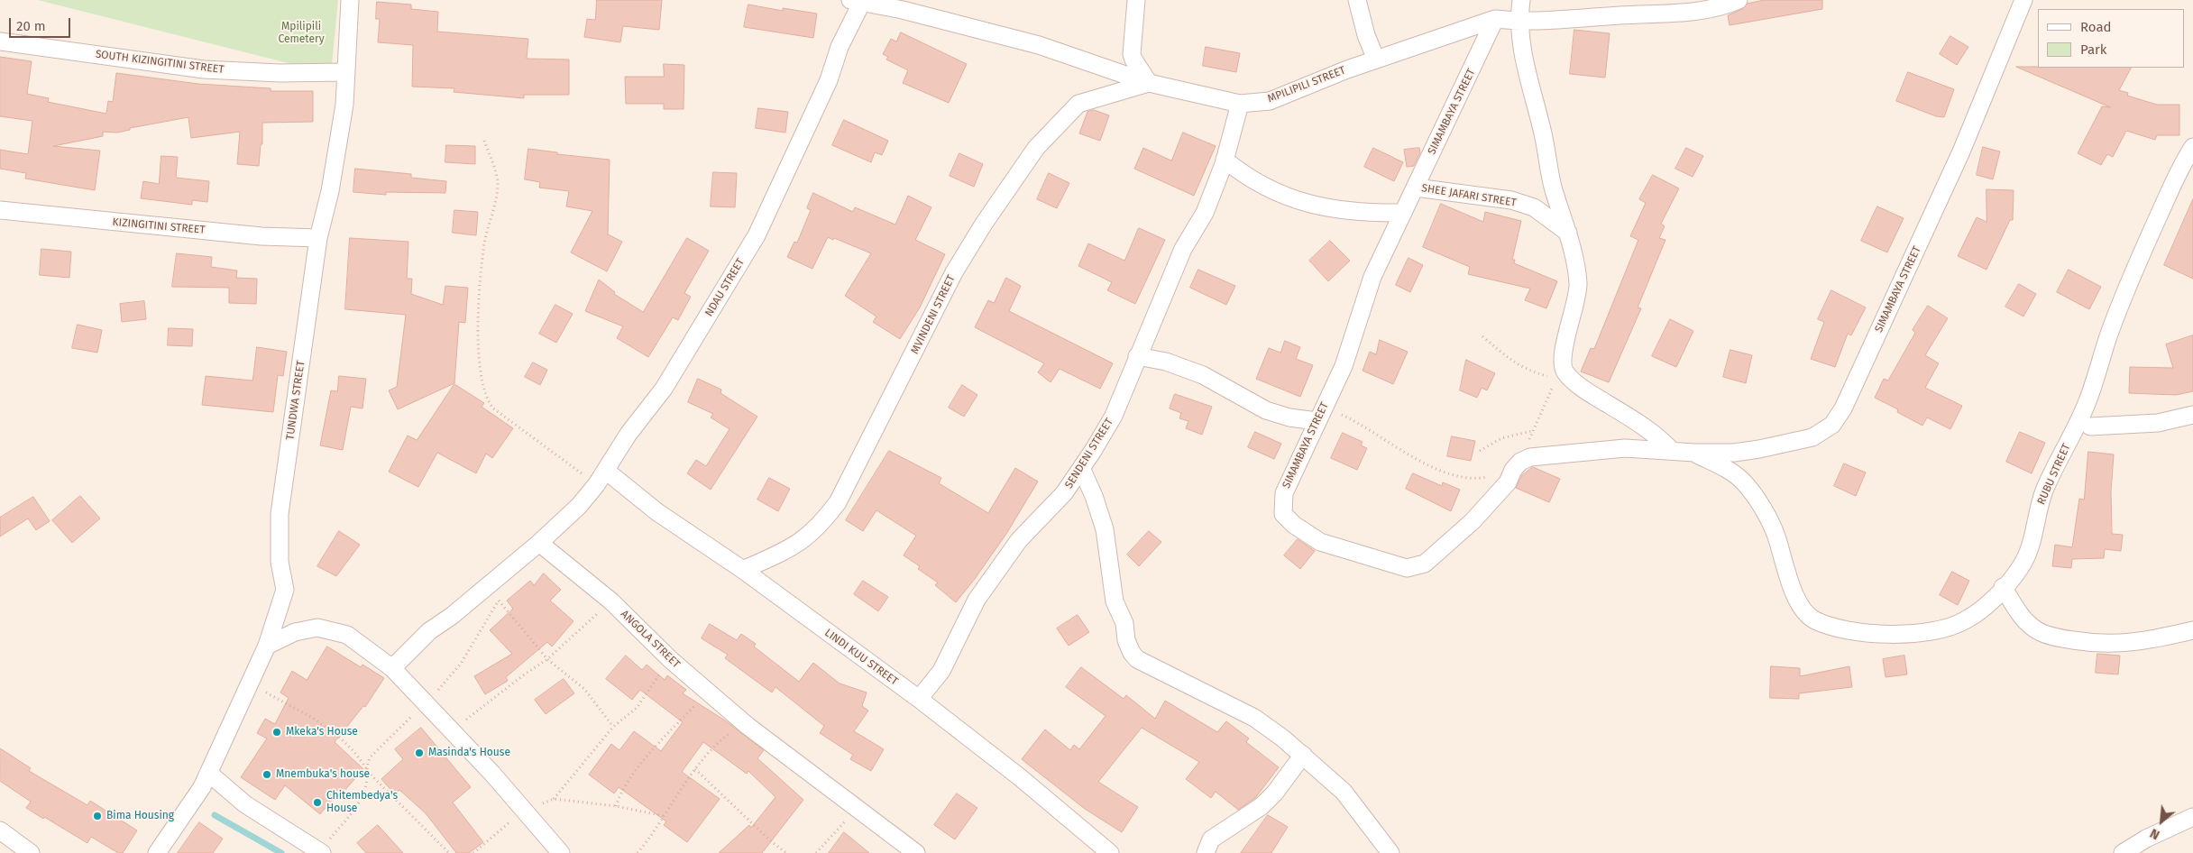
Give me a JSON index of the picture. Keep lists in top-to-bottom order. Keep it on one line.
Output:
{"streets":{"street":["SOUTH KIZINGITINI STREET","MPILIPILI STREET","SIMAMBAYA STREET","SHEE JAFARI STREET","KIZINGITINI STREET","NDAU STREET","MVINDENI STREET","TUNDWA STREET","SENDENI STREET","RUBU STREET","ANGOLA STREET","LINDI KUU STREET"]},"crossings":[["SOUTH KIZINGITINI STREET","TUNDWA STREET"],["MPILIPILI STREET","SIMAMBAYA STREET"],["MPILIPILI STREET","NDAU STREET"],["MPILIPILI STREET","MVINDENI STREET"],["MPILIPILI STREET","SENDENI STREET"],["SIMAMBAYA STREET","SHEE JAFARI STREET"],["SIMAMBAYA STREET","RUBU STREET"],["KIZINGITINI STREET","TUNDWA STREET"],["NDAU STREET","ANGOLA STREET"],["NDAU STREET","LINDI KUU STREET"],["MVINDENI STREET","LINDI KUU STREET"],["SENDENI STREET","LINDI KUU STREET"]],"parks":["Mpilipili Cemetery"],"places":["Mkeka's House","Masinda's House","Mnembuka's house","Chitembedya's House","Bima Housing"],"legend":["Road","Park"],"scale_bar":"20 m","north":"bottom left"}
